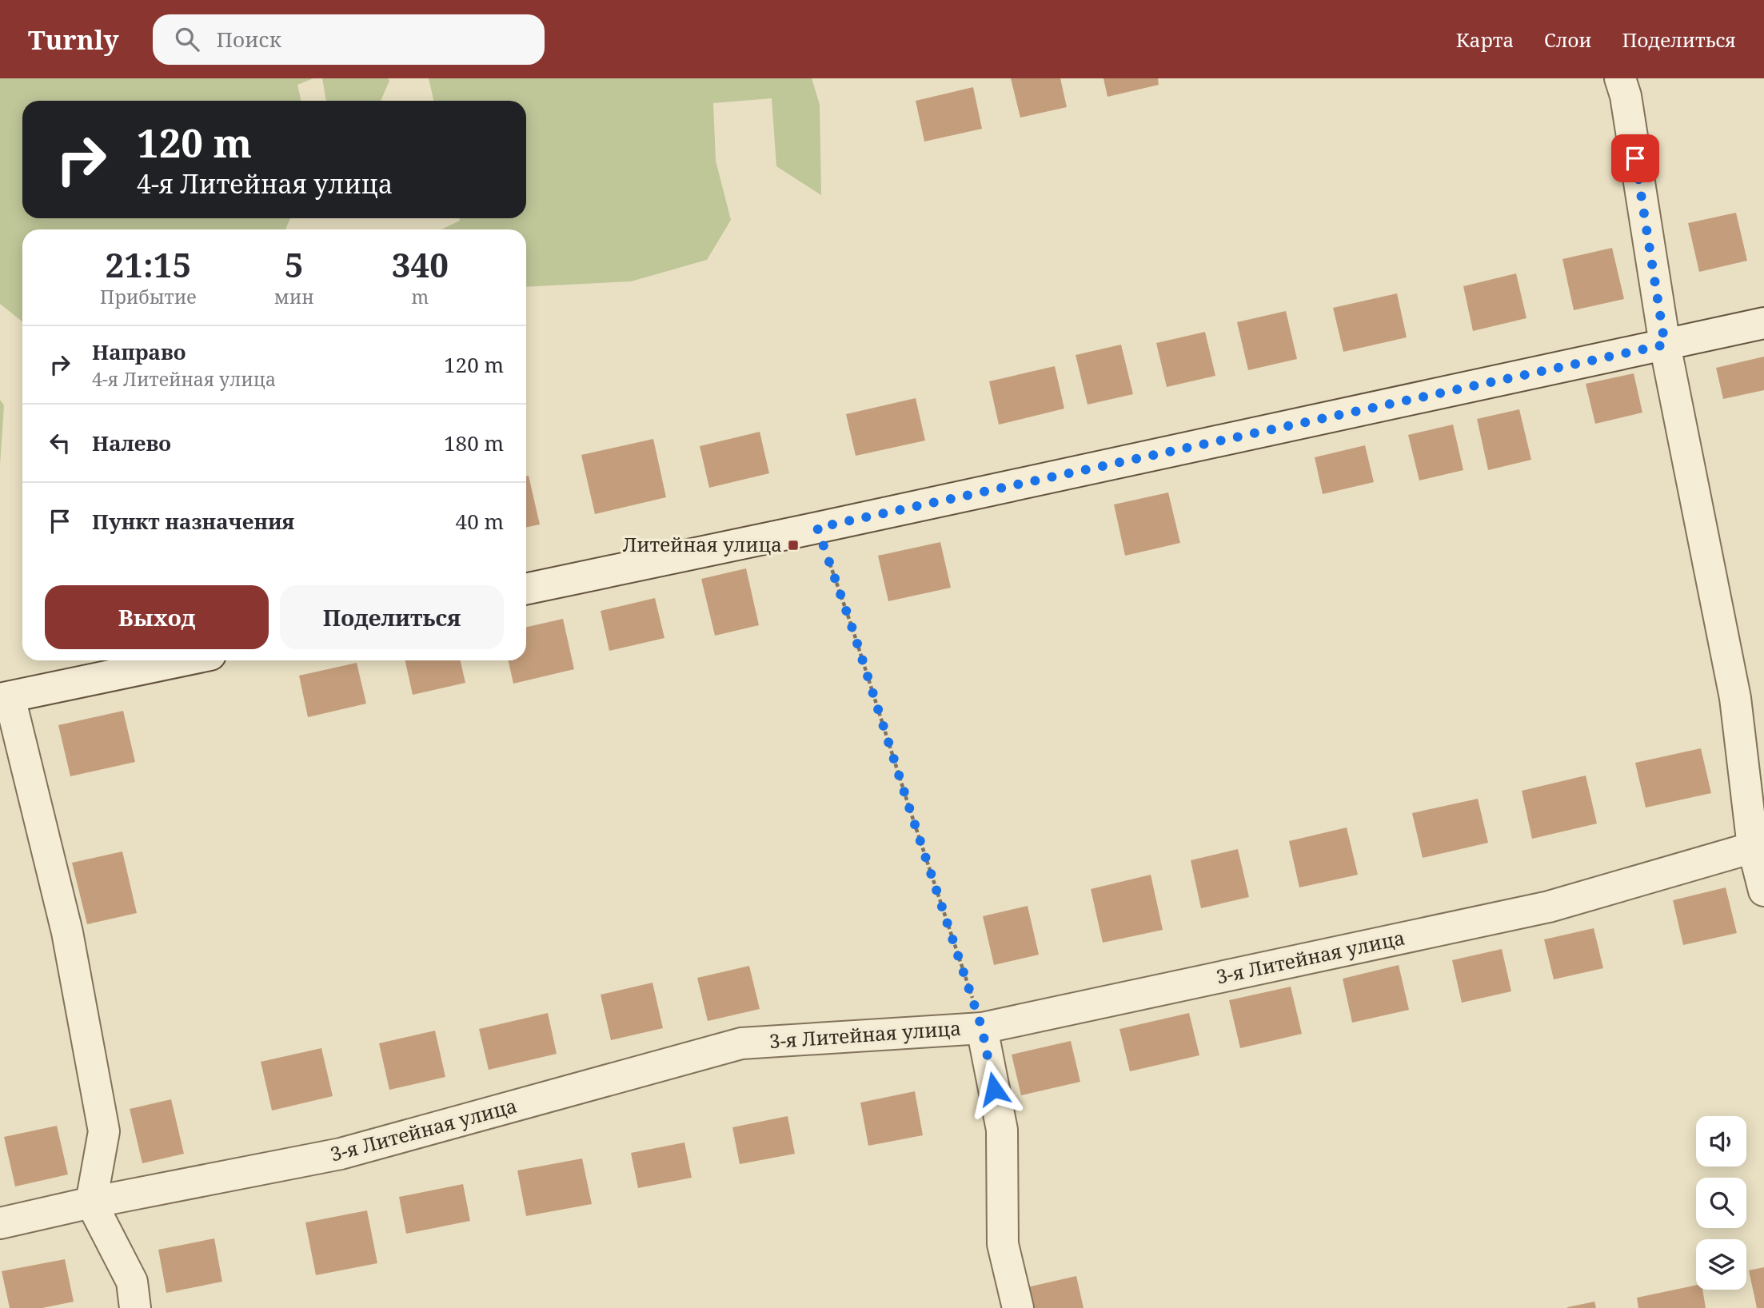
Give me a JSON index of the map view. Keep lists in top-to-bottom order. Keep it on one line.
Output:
{"streets":{"street":["3-я Литейная улица"]},"places":{"transit":["Литейная улица"]},"page":{"header":"Turnly","search":"Поиск","nav":["Карта","Слои","Поделиться"],"turn":["120 m","4-я Литейная улица"],"eta":["21:15","Прибытие","5","мин","340","m"],"list":[{"name":"Направо","note":"4-я Литейная улица","value":"120 m"},{"name":"Налево","value":"180 m"},{"name":"Пункт назначения","value":"40 m"}],"buttons":["Выход","Поделиться"]}}
